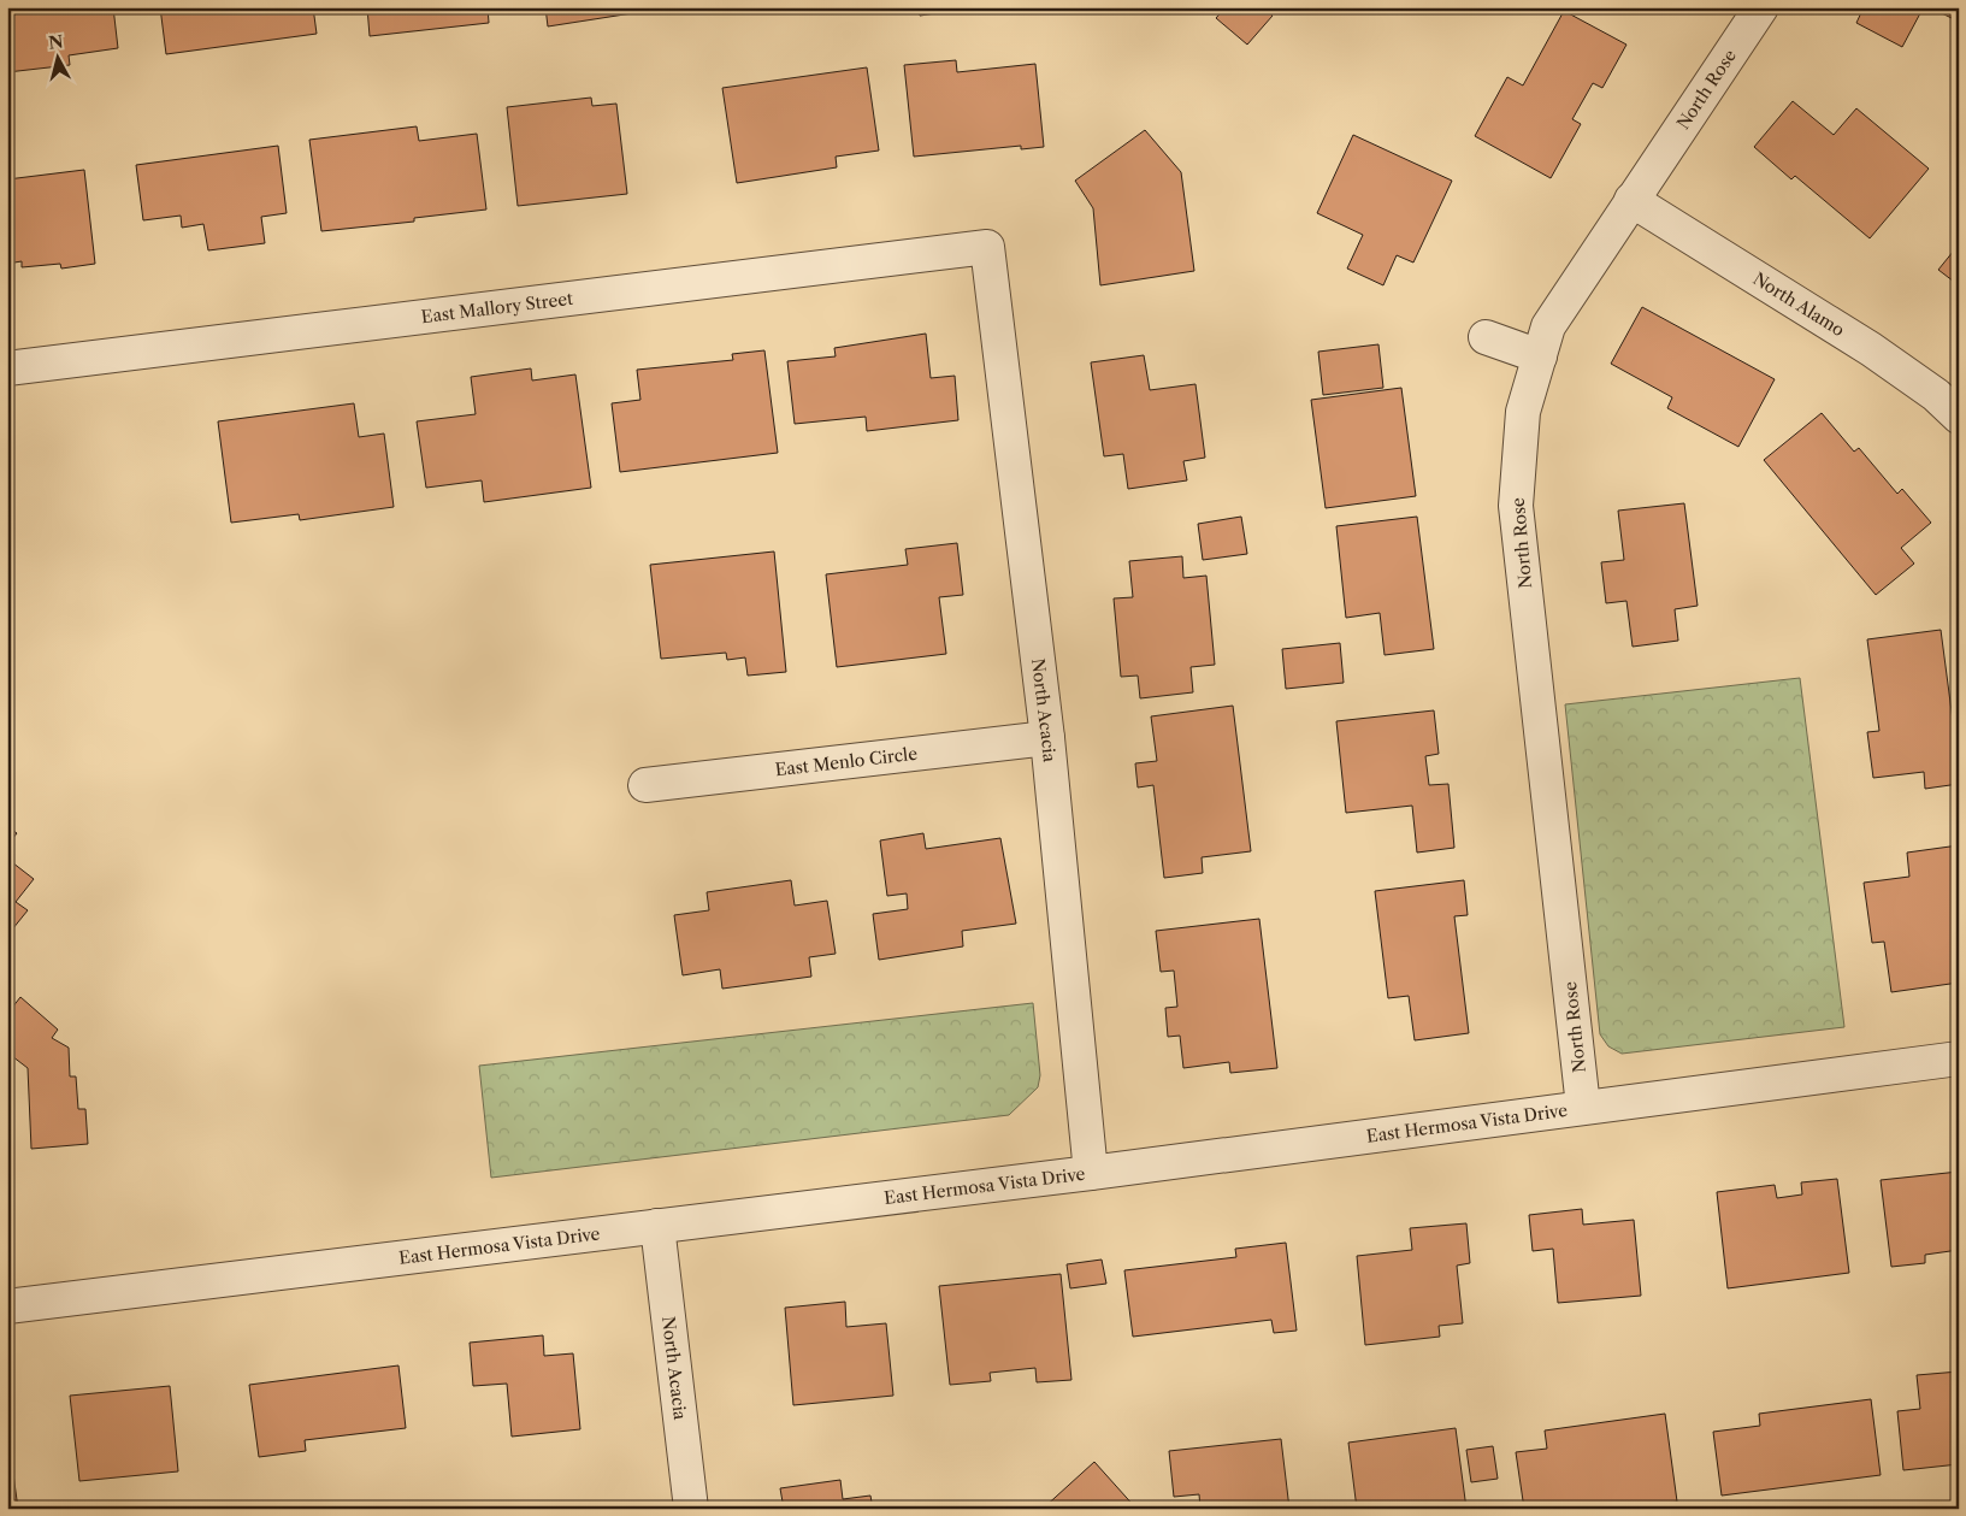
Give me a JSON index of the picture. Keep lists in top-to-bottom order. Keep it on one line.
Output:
{"streets":{"street":["North Rose","North Alamo","East Mallory Street","North Acacia","East Menlo Circle","East Hermosa Vista Drive"]},"crossings":[["North Rose","North Alamo"],["North Rose","East Hermosa Vista Drive"],["East Mallory Street","North Acacia"],["North Acacia","East Menlo Circle"],["North Acacia","East Hermosa Vista Drive"]],"north":"top"}
